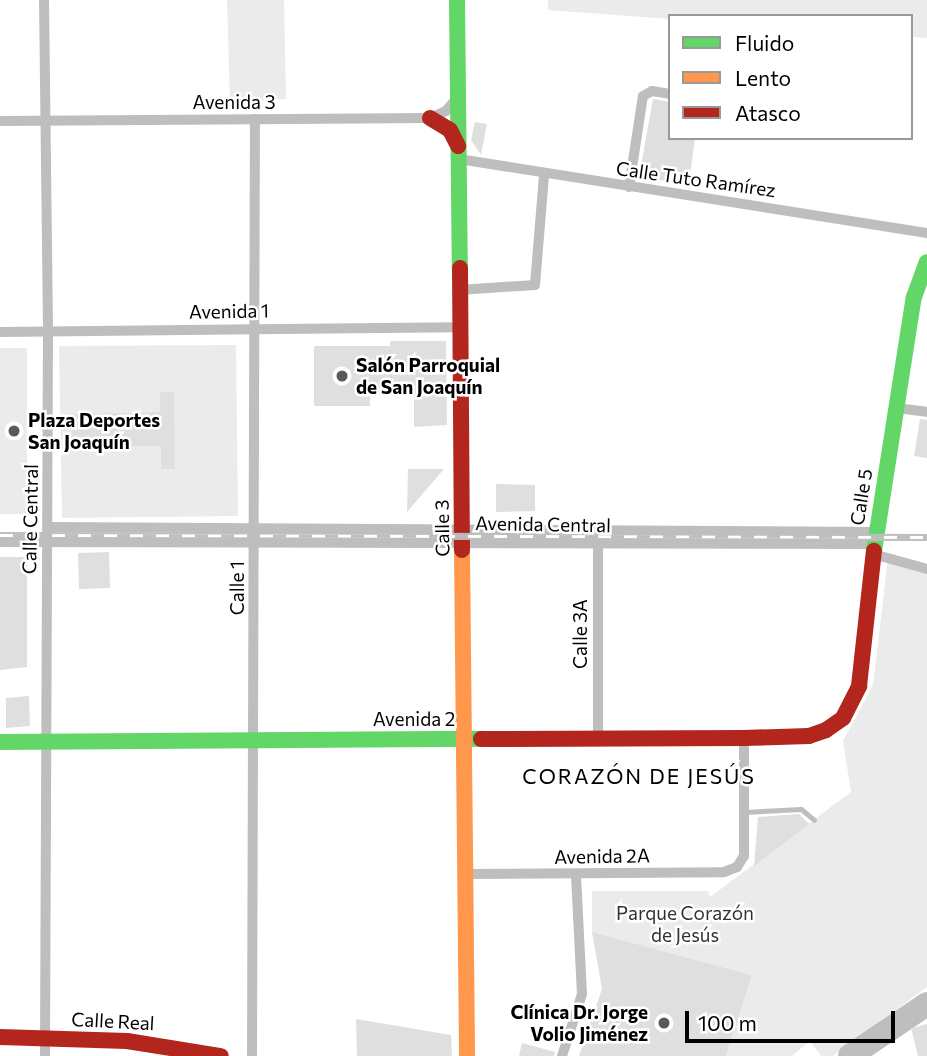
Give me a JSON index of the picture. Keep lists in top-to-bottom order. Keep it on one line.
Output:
{"streets":{"main road":["Calle 5","Calle 3","Avenida 2","Calle Real"],"street":["Avenida 3","Calle Tuto Ramírez","Avenida 1","Calle Central","Avenida Central","Calle 1","Calle 3A","Avenida 2A"]},"crossings":[["Avenida 3","Calle Central"],["Avenida 3","Calle 1"],["Calle Tuto Ramírez","Calle 3"],["Avenida 1","Calle Central"],["Avenida 1","Calle 3"],["Avenida 1","Calle 1"],["Calle 5","Avenida Central"],["Calle 5","Avenida 2"],["Calle Central","Avenida Central"],["Calle Central","Avenida 2"],["Calle Central","Calle Real"],["Avenida Central","Calle 3"],["Avenida Central","Calle 1"],["Avenida Central","Calle 3A"],["Calle 3","Avenida 2"],["Calle 3","Avenida 2A"],["Calle 1","Avenida 2"],["Calle 3A","Avenida 2"]],"districts":["CORAZÓN DE JESÚS"],"parks":["Parque Corazón de Jesús"],"places":["Salón Parroquial de San Joaquín","Plaza Deportes San Joaquín","Clínica Dr. Jorge Volio Jiménez"],"legend":["Fluido","Lento","Atasco"],"scale_bar":"100 m"}
